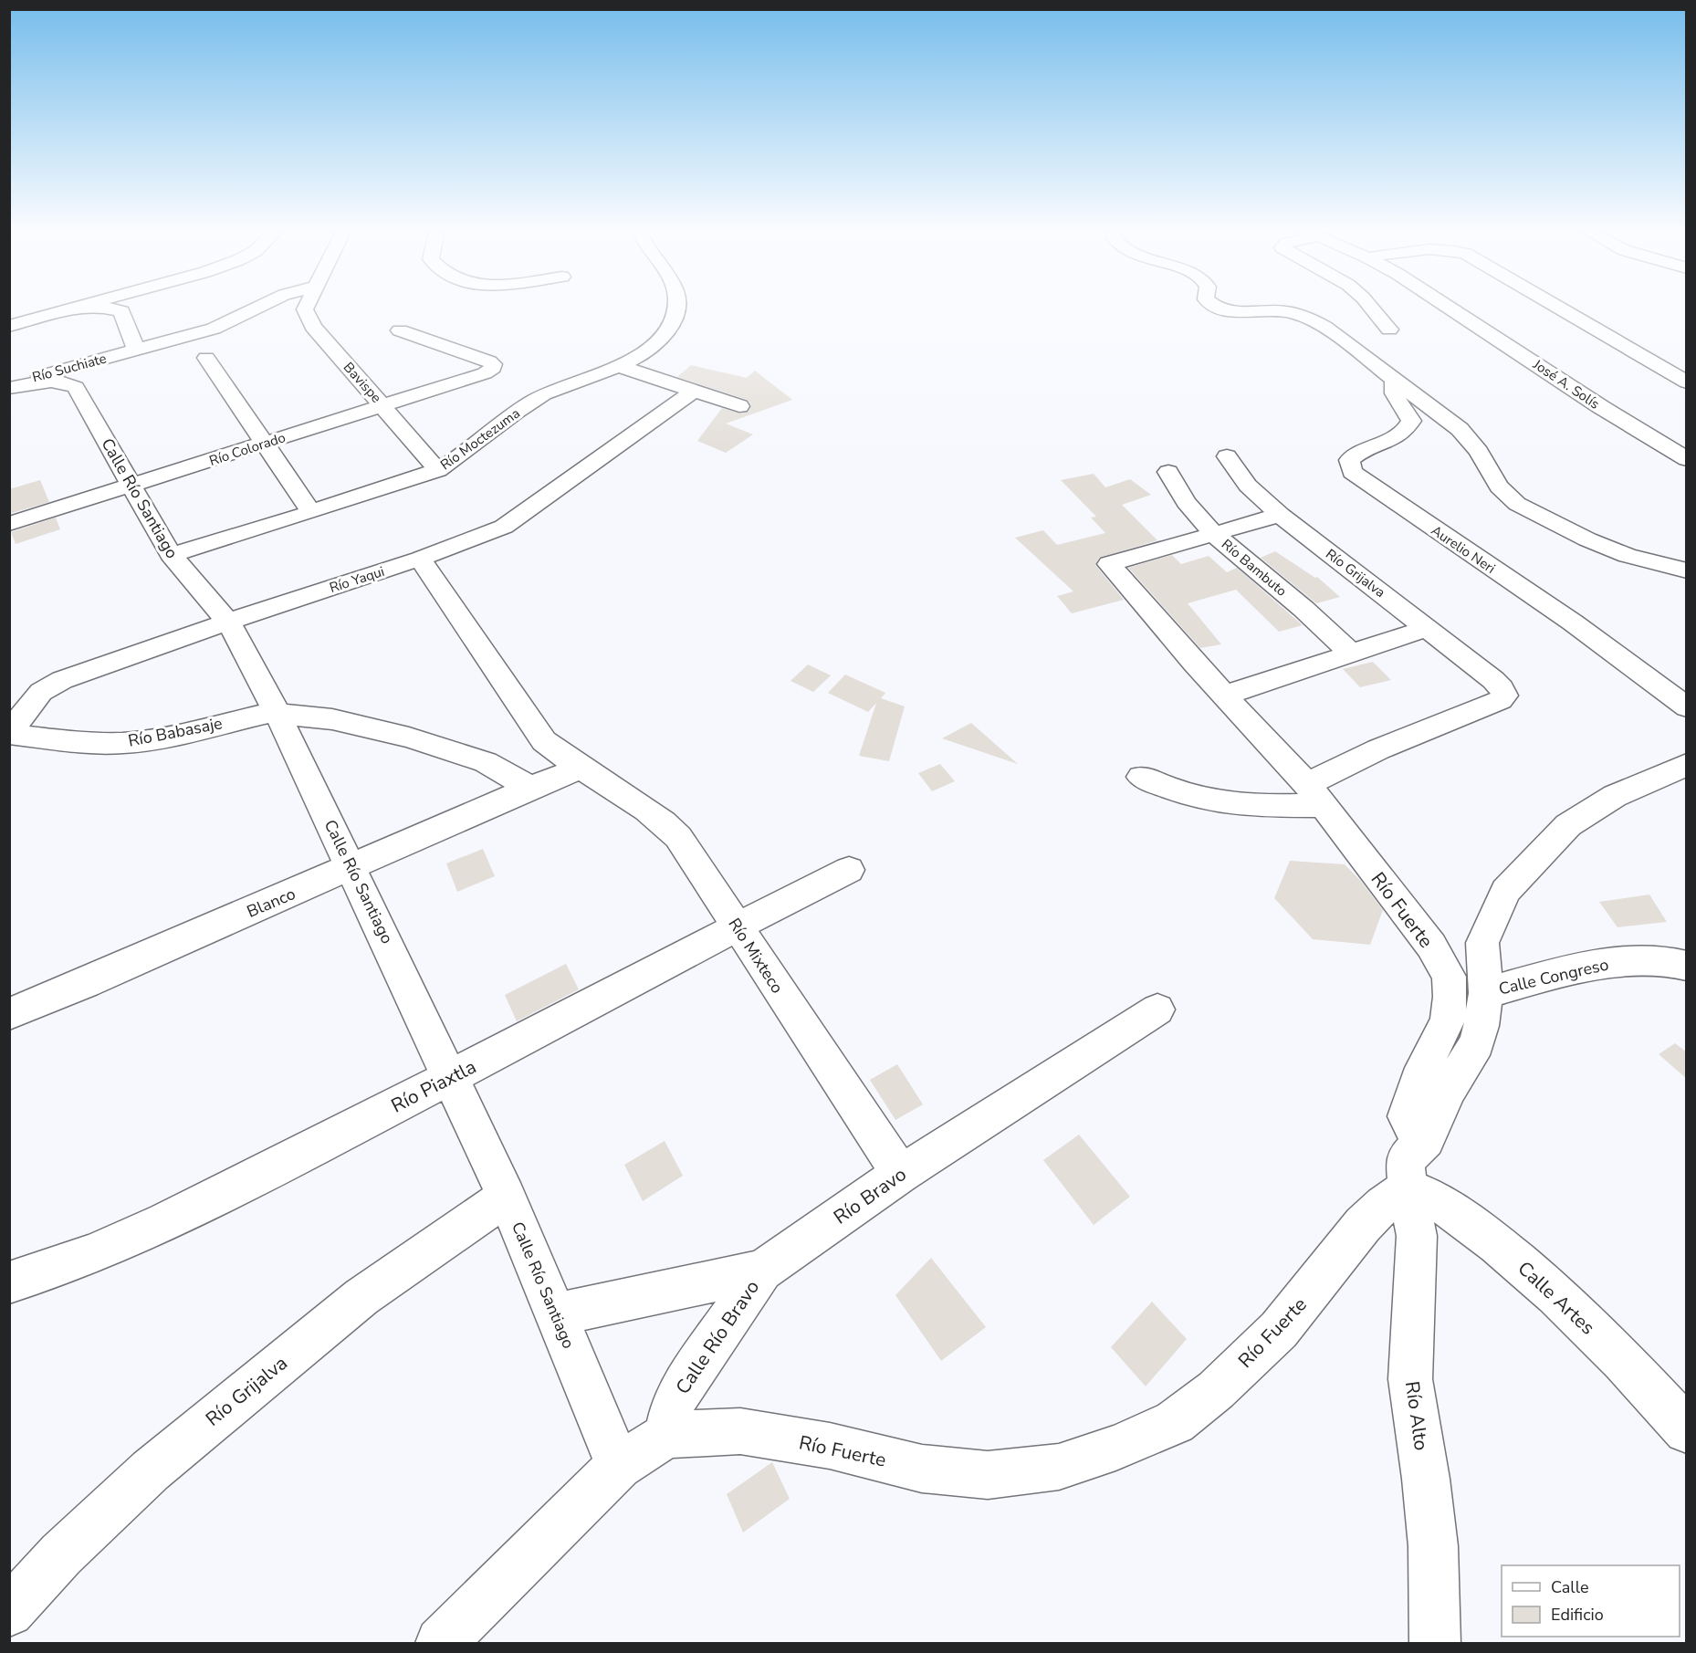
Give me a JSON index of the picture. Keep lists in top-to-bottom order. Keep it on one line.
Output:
{"streets":{"street":["Río Suchiate","Bavispe","José A. Solís","Río Moctezuma","Río Colorado","Calle Río Santiago","Aurelio Neri","Río Bambuto","Río Grijalva","Río Yaqui","Río Babasaje","Blanco","Río Fuerte","Río Mixteco","Calle Congreso","Río Piaxtla","Río Bravo","Calle Artes","Calle Río Bravo","Río Alto"]},"crossings":[["Río Suchiate","Calle Río Santiago"],["Bavispe","Río Moctezuma"],["Bavispe","Río Colorado"],["Río Moctezuma","Calle Río Santiago"],["Río Colorado","Calle Río Santiago"],["Calle Río Santiago","Río Grijalva"],["Calle Río Santiago","Río Yaqui"],["Calle Río Santiago","Río Babasaje"],["Calle Río Santiago","Blanco"],["Calle Río Santiago","Río Piaxtla"],["Calle Río Santiago","Río Bravo"],["Río Bambuto","Río Fuerte"],["Río Grijalva","Río Fuerte"],["Río Yaqui","Río Babasaje"],["Río Yaqui","Río Mixteco"],["Río Babasaje","Blanco"],["Blanco","Río Mixteco"],["Río Fuerte","Calle Artes"],["Río Fuerte","Calle Río Bravo"],["Río Fuerte","Río Alto"],["Río Mixteco","Río Piaxtla"],["Río Mixteco","Río Bravo"],["Río Bravo","Calle Río Bravo"],["Calle Artes","Río Alto"]],"legend":["Calle","Edificio"]}
